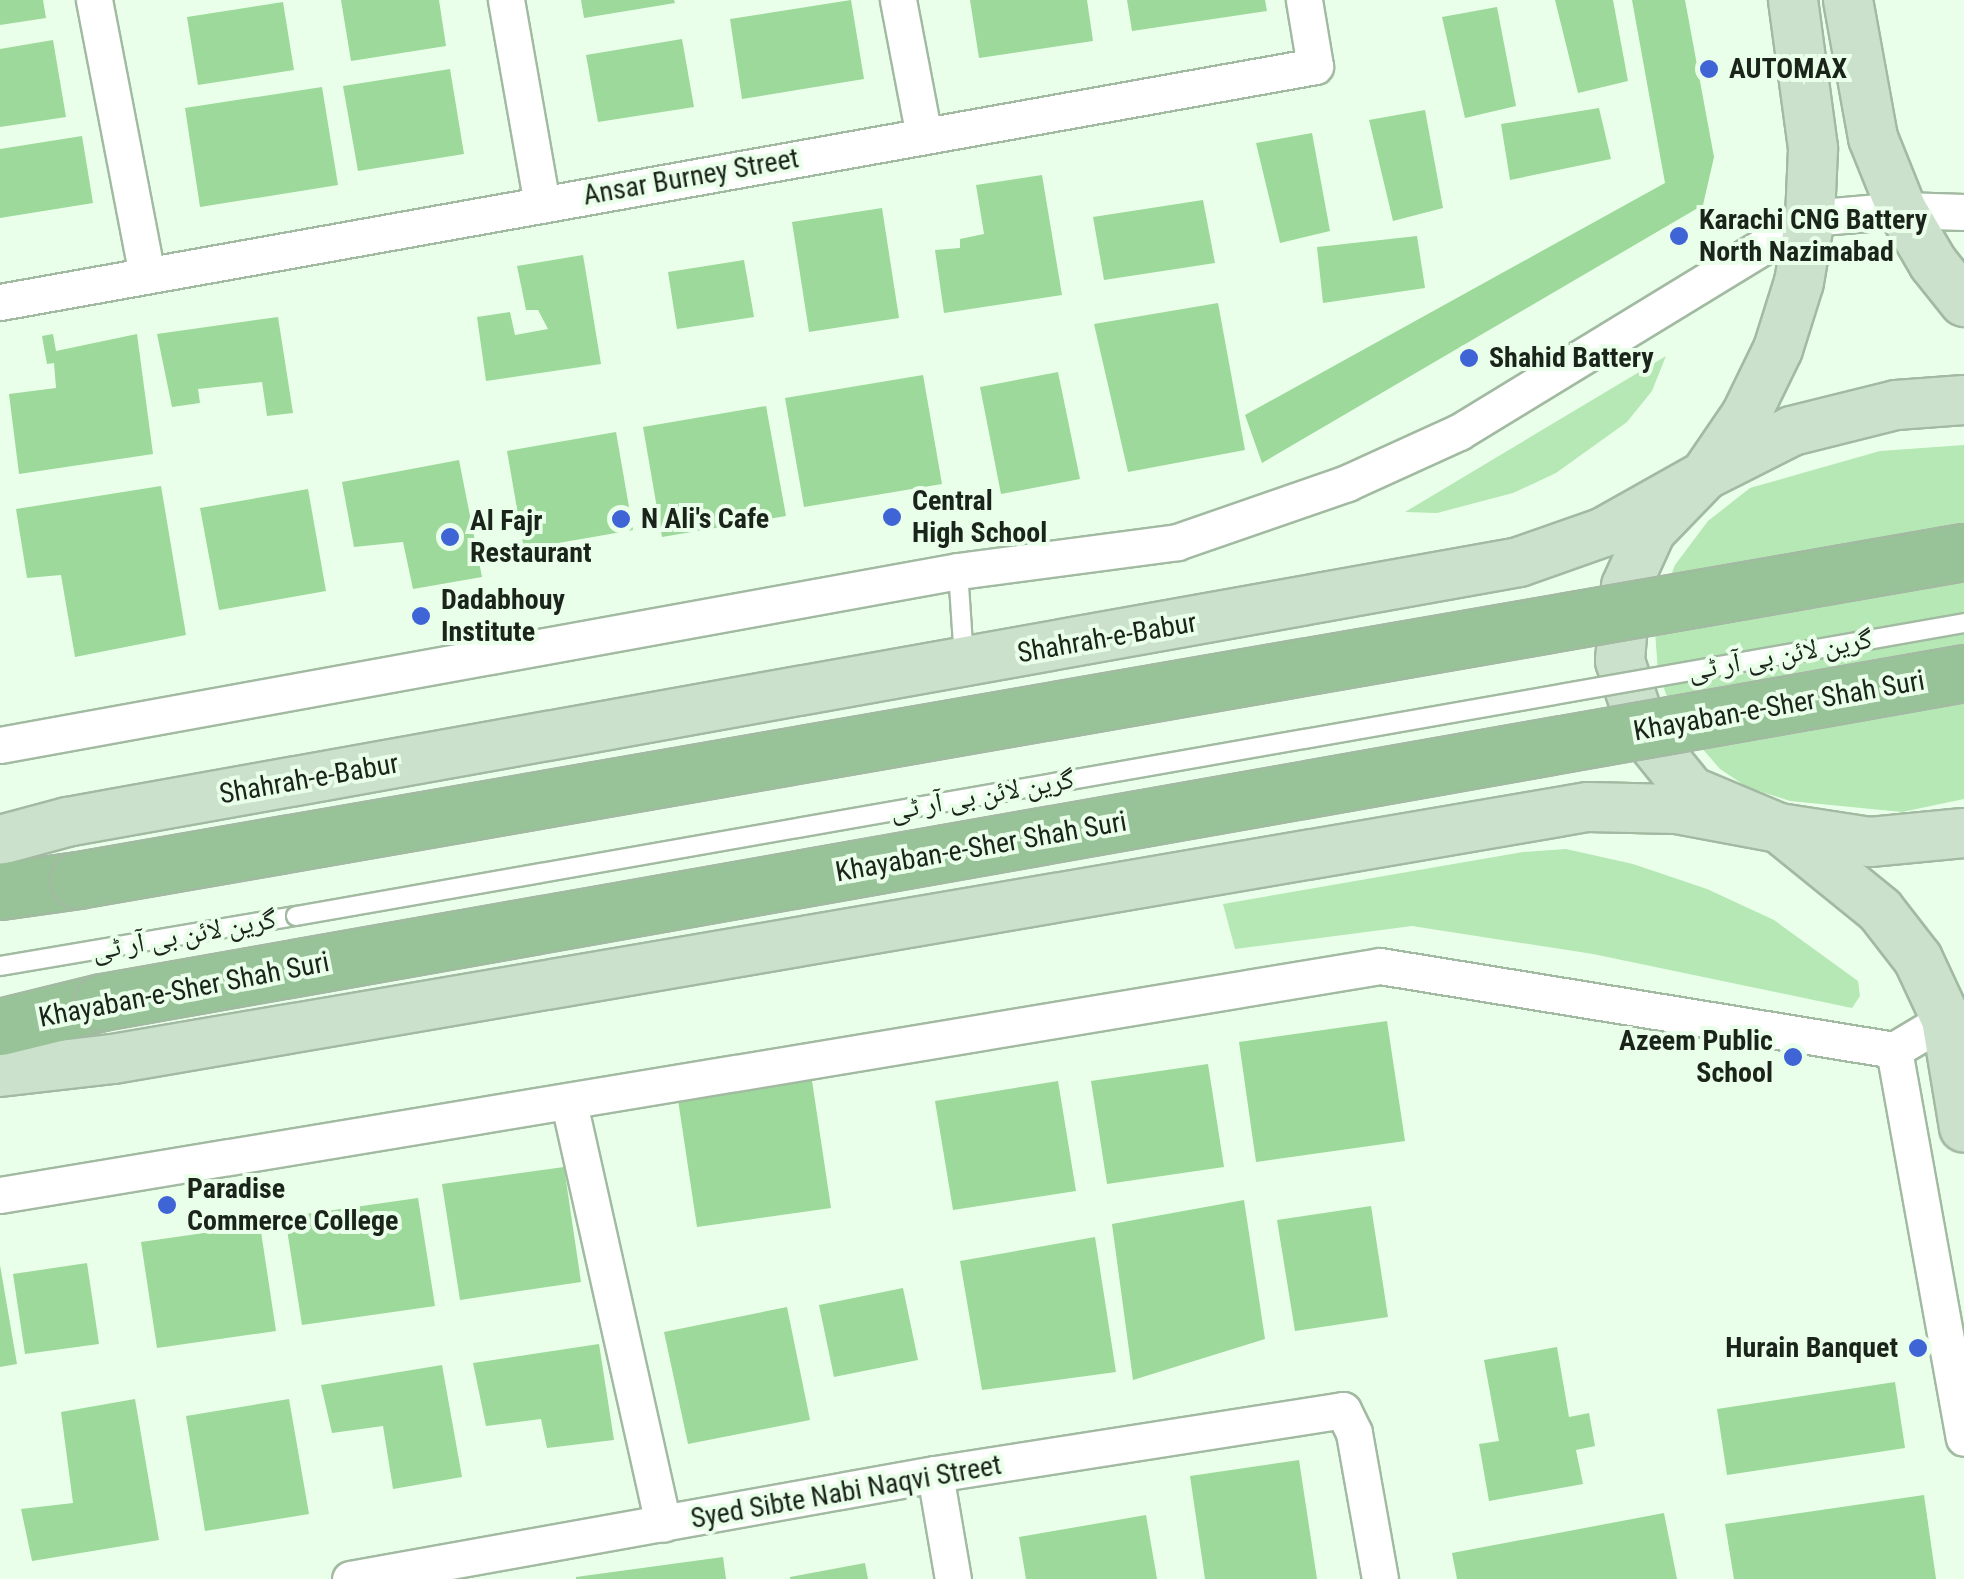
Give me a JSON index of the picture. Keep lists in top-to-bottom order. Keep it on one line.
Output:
{"streets":{"main road":["Shahrah-e-Babur","Khayaban-e-Sher Shah Suri"],"street":["Ansar Burney Street","Syed Sibte Nabi Naqvi Street"],"lane":["گرین لائن بی آر ٹی"]},"places":["AUTOMAX","Karachi CNG Battery North Nazimabad","Shahid Battery","Central High School","N Ali's Cafe","Al Fajr Restaurant","Dadabhouy Institute","Azeem Public School","Paradise Commerce College","Hurain Banquet"]}
